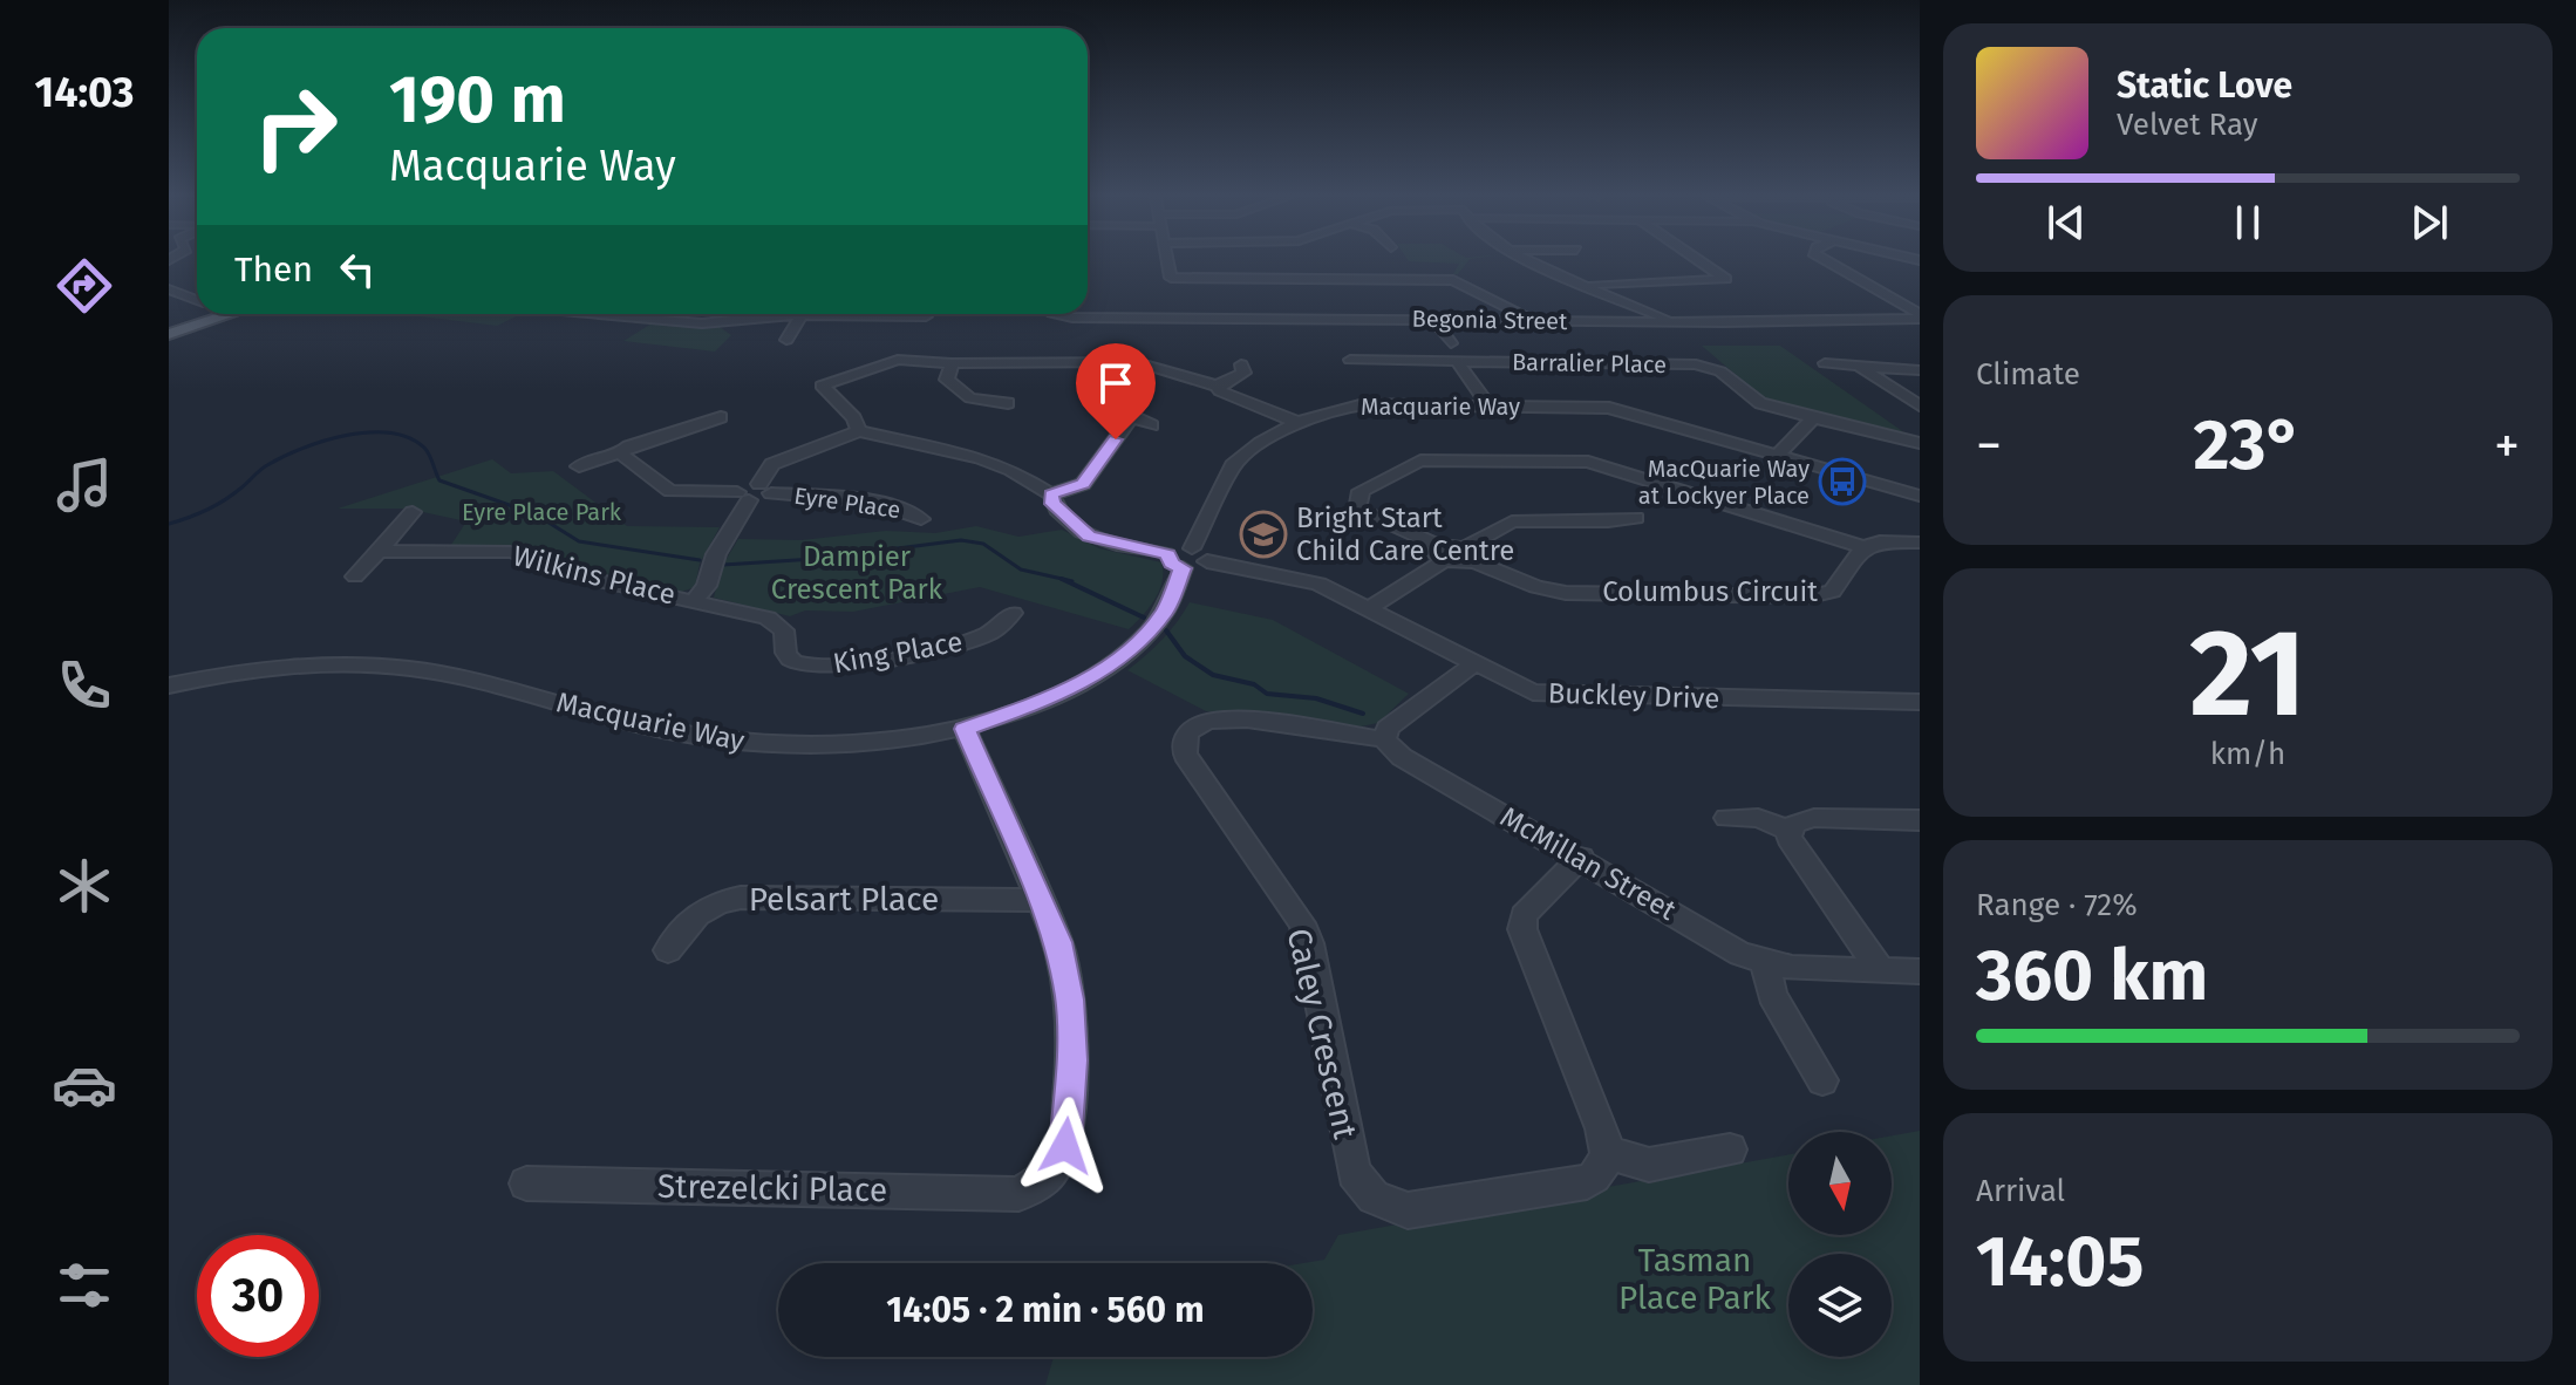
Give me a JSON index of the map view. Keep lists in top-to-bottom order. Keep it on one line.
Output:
{"streets":{"street":["Begonia Street","Barralier Place","Macquarie Way","Eyre Place","Wilkins Place","Columbus Circuit","King Place","Buckley Drive","McMillan Street","Pelsart Place","Caley Crescent","Strezelcki Place"]},"crossings":[["Macquarie Way","Buckley Drive"],["Wilkins Place","King Place"],["McMillan Street","Caley Crescent"],["Pelsart Place","Strezelcki Place"]],"parks":["Eyre Place Park","Dampier Crescent Park","Tasman Place Park"],"places":{"bus stop":["MacQuarie Way at Lockyer Place"],"school or university":["Bright Start Child Care Centre"]},"north":"bottom","page":{"tabs":"14:03","turn":["190 m","Macquarie Way"],"song":["Static Love","Velvet Ray"],"then":"Then","tile":["Climate",["21","km/h"],["Range · 72%","360 km"],["Arrival","14:05"]],"heat":["−","23°","+"],"limit":"30","trip":"14:05 · 2 min · 560 m"}}
